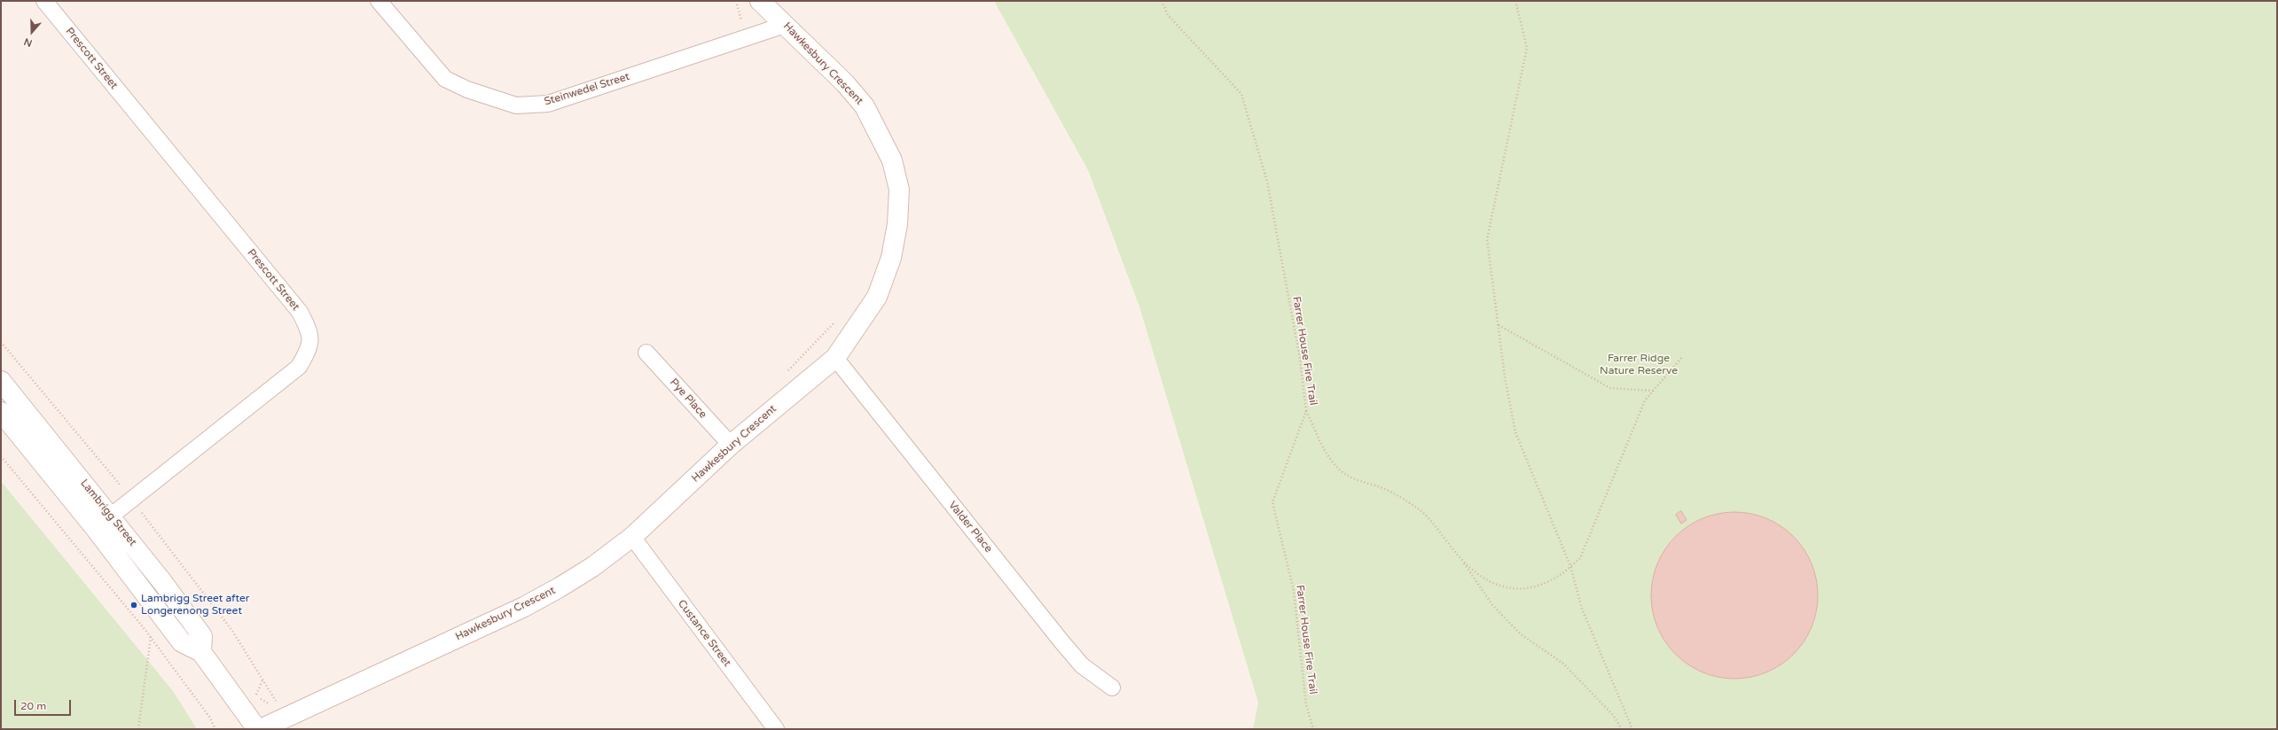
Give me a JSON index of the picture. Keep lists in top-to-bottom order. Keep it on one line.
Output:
{"streets":{"street":["Prescott Street","Hawkesbury Crescent","Steinwedel Street","Pye Place","Lambrigg Street","Valder Place","Custance Street"],"path":["Farrer House Fire Trail"]},"crossings":[["Prescott Street","Lambrigg Street"],["Hawkesbury Crescent","Steinwedel Street"],["Hawkesbury Crescent","Pye Place"],["Hawkesbury Crescent","Valder Place"],["Hawkesbury Crescent","Custance Street"]],"parks":["Farrer Ridge Nature Reserve"],"places":["Lambrigg Street after Longerenong Street"],"scale_bar":"20 m","north":"bottom"}
